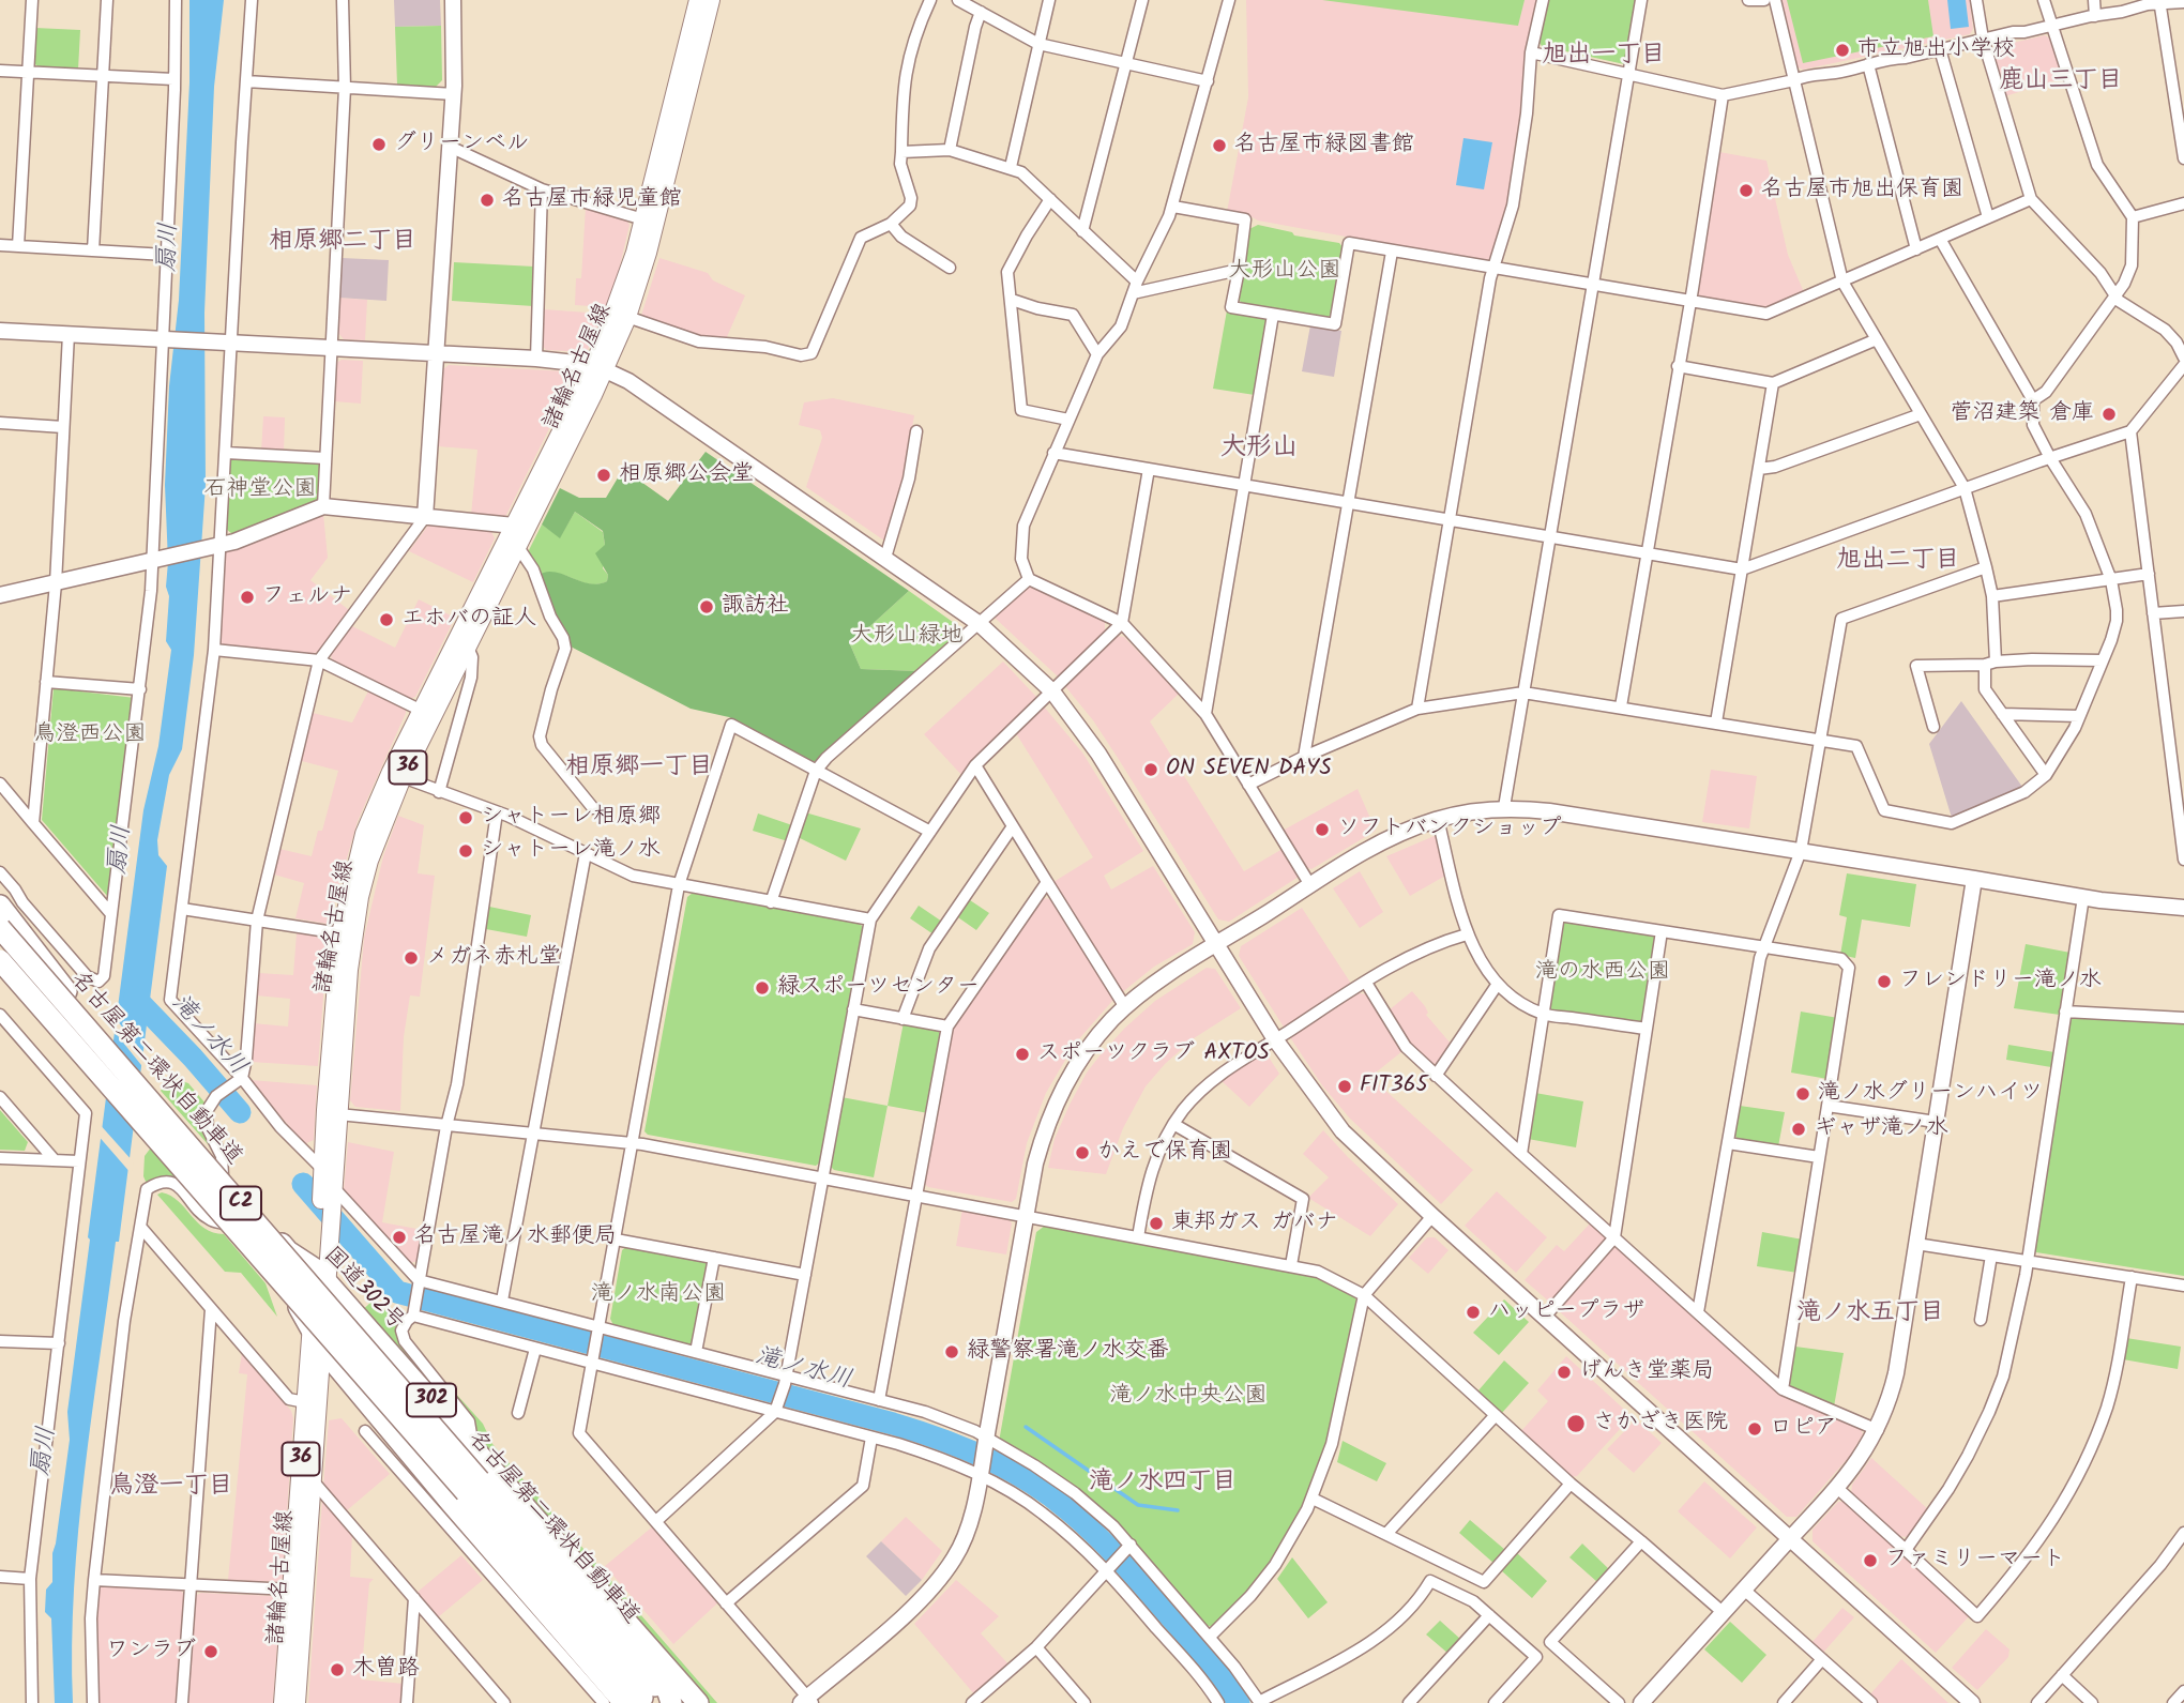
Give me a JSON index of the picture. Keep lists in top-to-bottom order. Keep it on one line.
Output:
{"streets":{"highway":["名古屋第二環状自動車道","C2","国道302号","302"],"main road":["諸輪名古屋線","36"]},"crossings":[["諸輪名古屋線","国道302号"],["諸輪名古屋線","302"],["名古屋第二環状自動車道","302"]],"districts":["旭出一丁目","鹿山三丁目","相原郷二丁目","大形山","旭出二丁目","相原郷一丁目","滝ノ水五丁目","滝ノ水四丁目","鳥澄一丁目"],"water":["扇川","滝ノ水川"],"parks":["大形山公園","石神堂公園","大形山緑地","鳥澄西公園","滝の水西公園","滝ノ水南公園","滝ノ水中央公園"],"places":["市立旭出小学校","グリーンベル","名古屋市緑図書館","名古屋市旭出保育園","名古屋市緑児童館","菅沼建築 倉庫","相原郷公会堂","フェルナ","諏訪社","エホバの証人","ON SEVEN DAYS","シャトーレ相原郷","ソフトバンクショップ","シャトーレ滝ノ水","メガネ赤札堂","フレンドリー滝ノ水","緑スポーツセンター","スポーツクラブ AXTOS","FIT365","滝ノ水グリーンハイツ","ギャザ滝ノ水","かえで保育園","東邦ガス ガバナ","名古屋滝ノ水郵便局","ハッピープラザ","緑警察署滝ノ水交番","げんき堂薬局","さかざき医院","ロピア","ファミリーマート","ワンラブ","木曽路"]}
